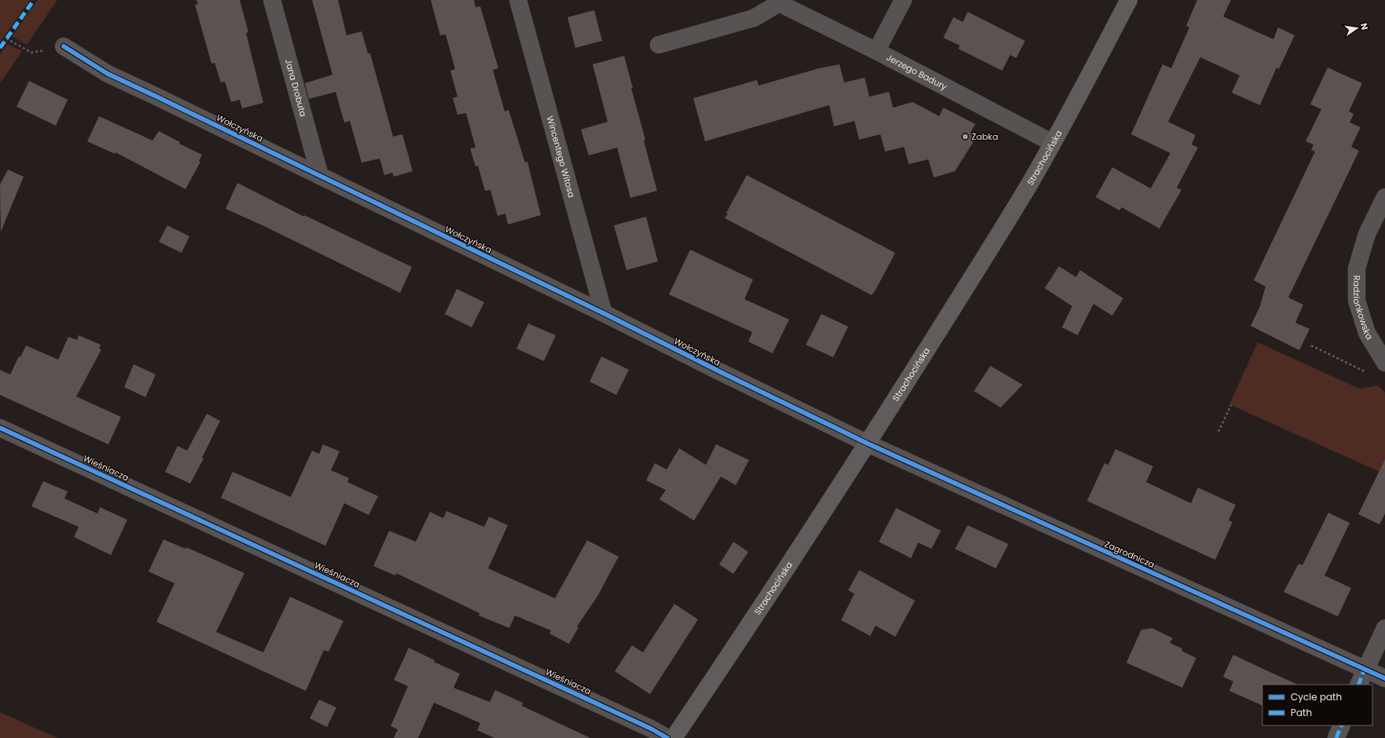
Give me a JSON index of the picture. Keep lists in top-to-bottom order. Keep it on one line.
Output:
{"streets":{"main road":["Strachocińska"],"street":["Jerzego Badury","Jana Drobuta","Wołczyńska","Wincentego Witosa","Radzionkowska","Wieśniacza","Zagrodnicza"]},"crossings":[["Jerzego Badury","Strachocińska"],["Jana Drobuta","Wołczyńska"],["Wołczyńska","Wincentego Witosa"],["Wołczyńska","Strachocińska"],["Wołczyńska","Zagrodnicza"],["Strachocińska","Zagrodnicza"]],"places":["Żabka"],"legend":["Cycle path","Path"],"north":"right"}
